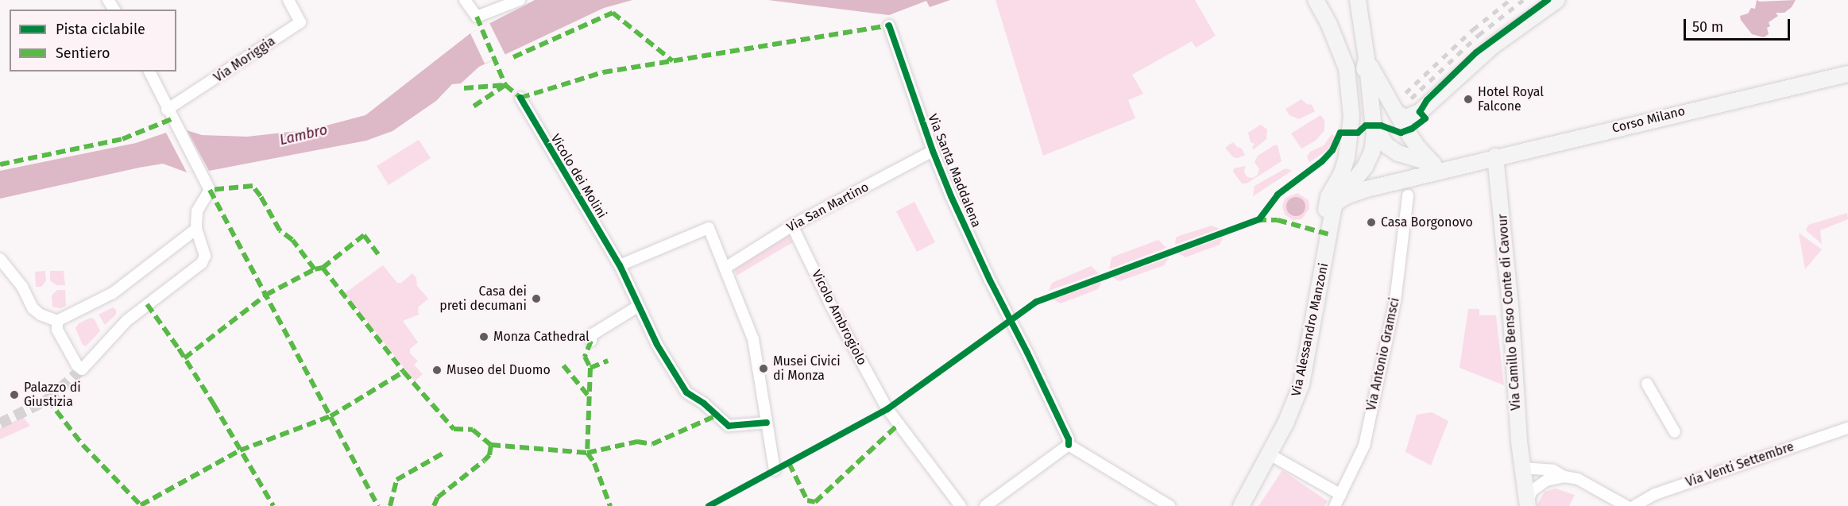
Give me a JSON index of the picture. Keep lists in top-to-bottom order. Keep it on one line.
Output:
{"streets":{"street":["Via Moriggia","Corso Milano","Via Santa Maddalena","Vicolo dei Molini","Via San Martino","Via Camillo Benso Conte di Cavour","Vicolo Ambrogiolo","Via Alessandro Manzoni","Via Antonio Gramsci","Via Venti Settembre"]},"crossings":[["Corso Milano","Via Camillo Benso Conte di Cavour"],["Corso Milano","Via Antonio Gramsci"],["Via Santa Maddalena","Via San Martino"],["Via San Martino","Vicolo Ambrogiolo"]],"water":["Lambro"],"places":["Hotel Royal Falcone","Casa Borgonovo","Casa dei preti decumani","Monza Cathedral","Musei Civici di Monza","Museo del Duomo","Palazzo di Giustizia"],"legend":["Pista ciclabile","Sentiero"],"scale_bar":"50 m"}
